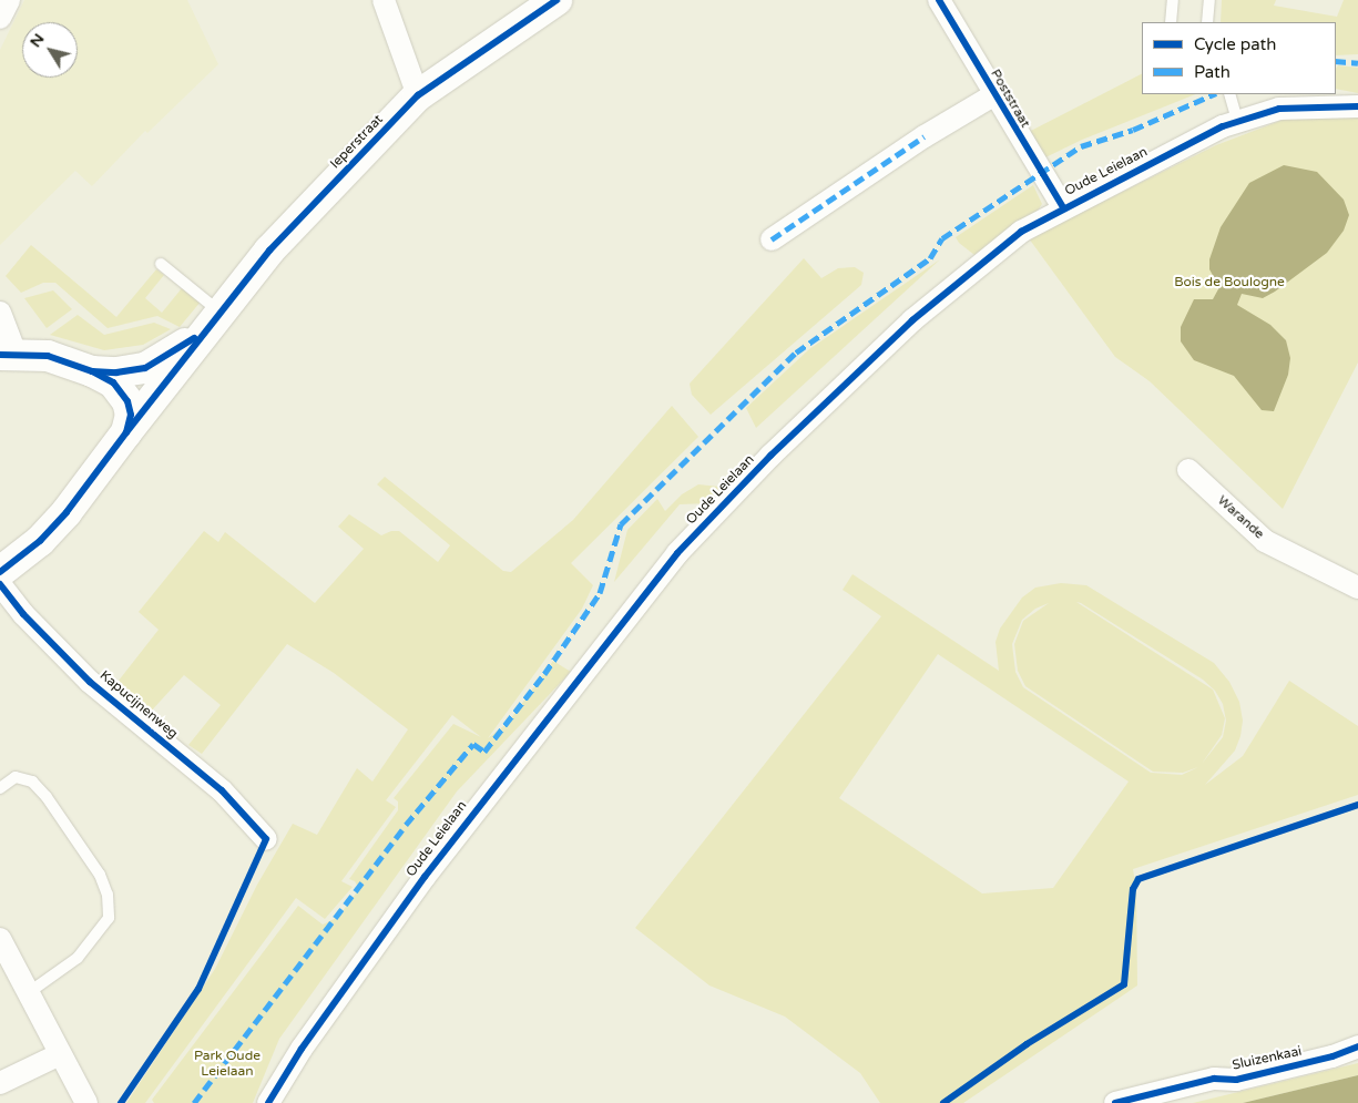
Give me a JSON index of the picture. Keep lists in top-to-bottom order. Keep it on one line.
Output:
{"streets":{"street":["Poststraat","Ieperstraat","Oude Leielaan","Warande","Kapucijnenweg","Sluizenkaai"]},"crossings":[["Poststraat","Oude Leielaan"]],"parks":["Bois de Boulogne","Park Oude Leielaan"],"legend":["Cycle path","Path"],"north":"top left"}
